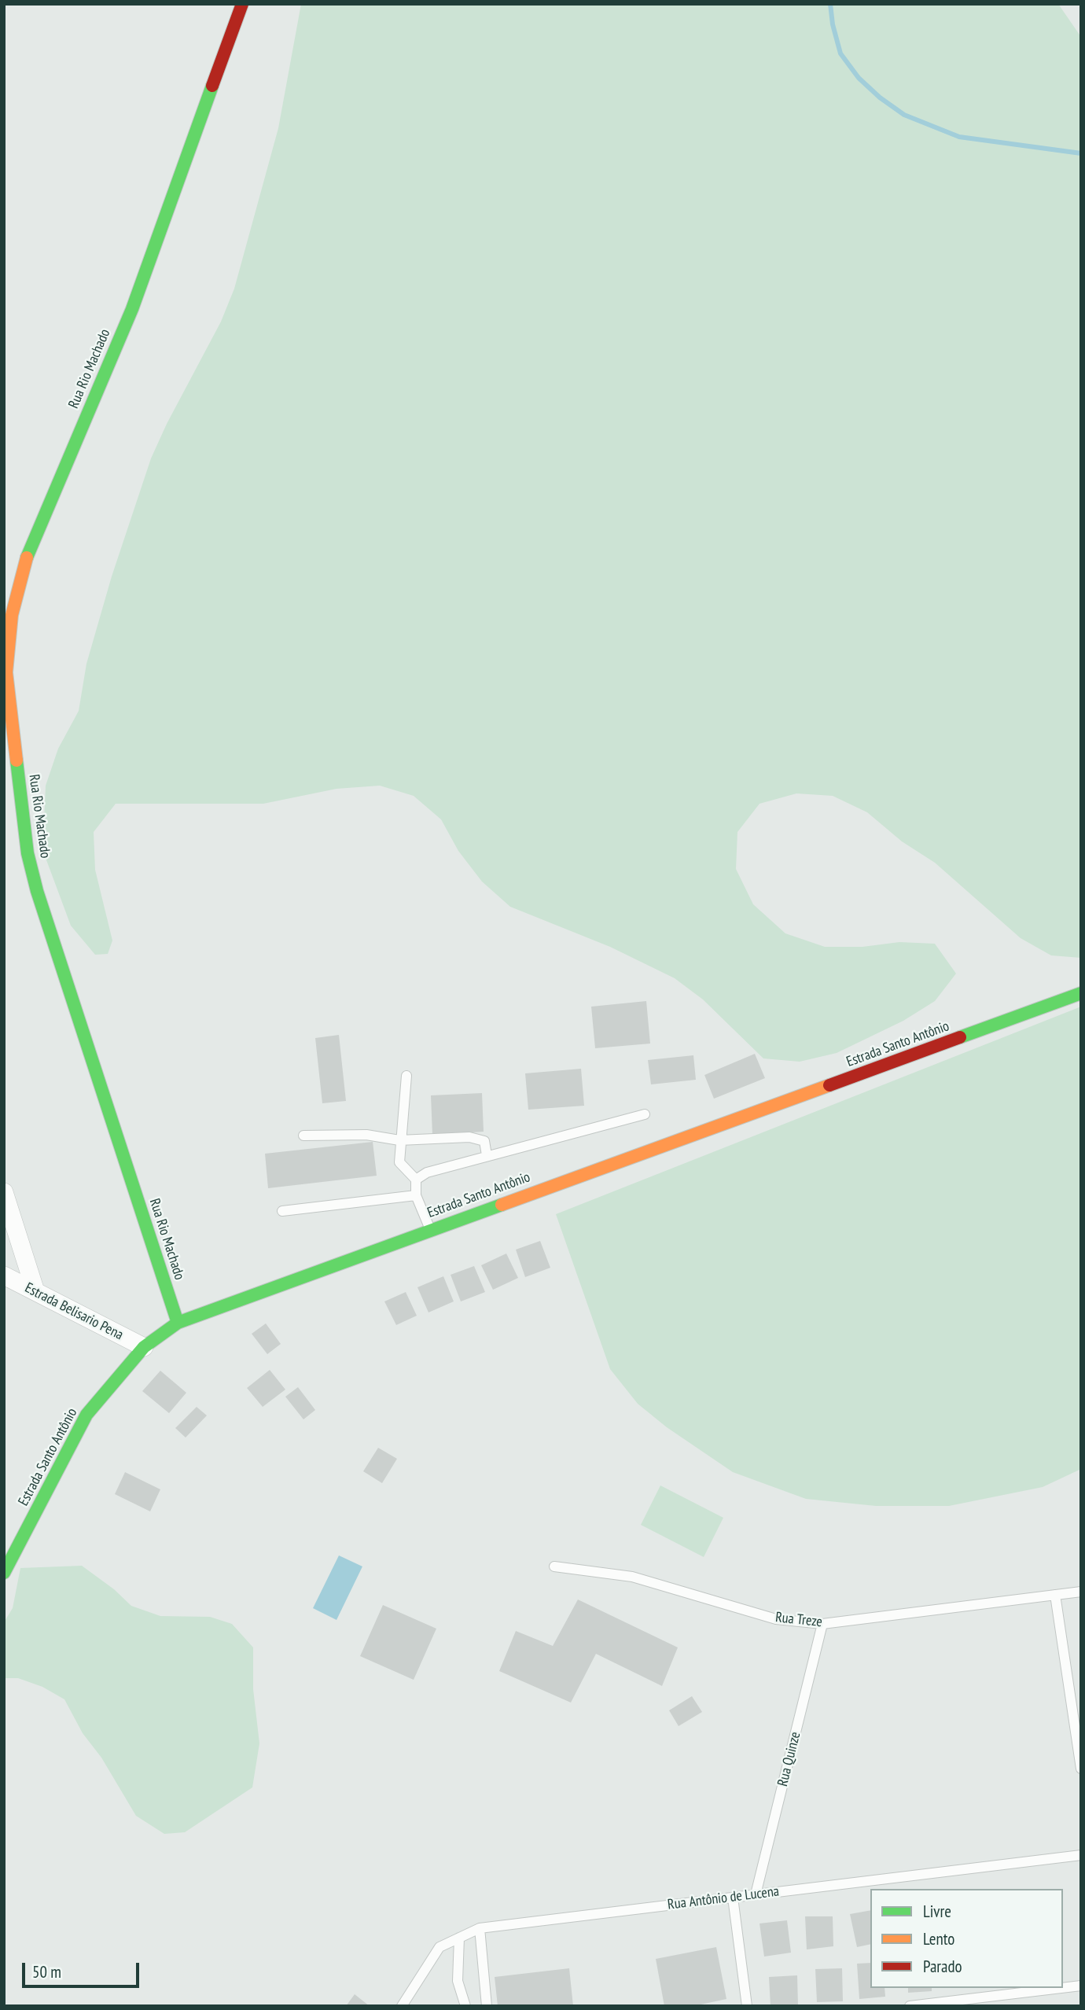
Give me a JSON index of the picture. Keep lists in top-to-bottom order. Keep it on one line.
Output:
{"streets":{"street":["Rua Rio Machado","Estrada Santo Antônio","Estrada Belisario Pena"],"lane":["Rua Treze","Rua Quinze","Rua Antônio de Lucena"]},"crossings":[["Rua Rio Machado","Estrada Santo Antônio"],["Estrada Santo Antônio","Estrada Belisario Pena"],["Rua Treze","Rua Quinze"],["Rua Quinze","Rua Antônio de Lucena"]],"legend":["Livre","Lento","Parado"],"scale_bar":"50 m"}
